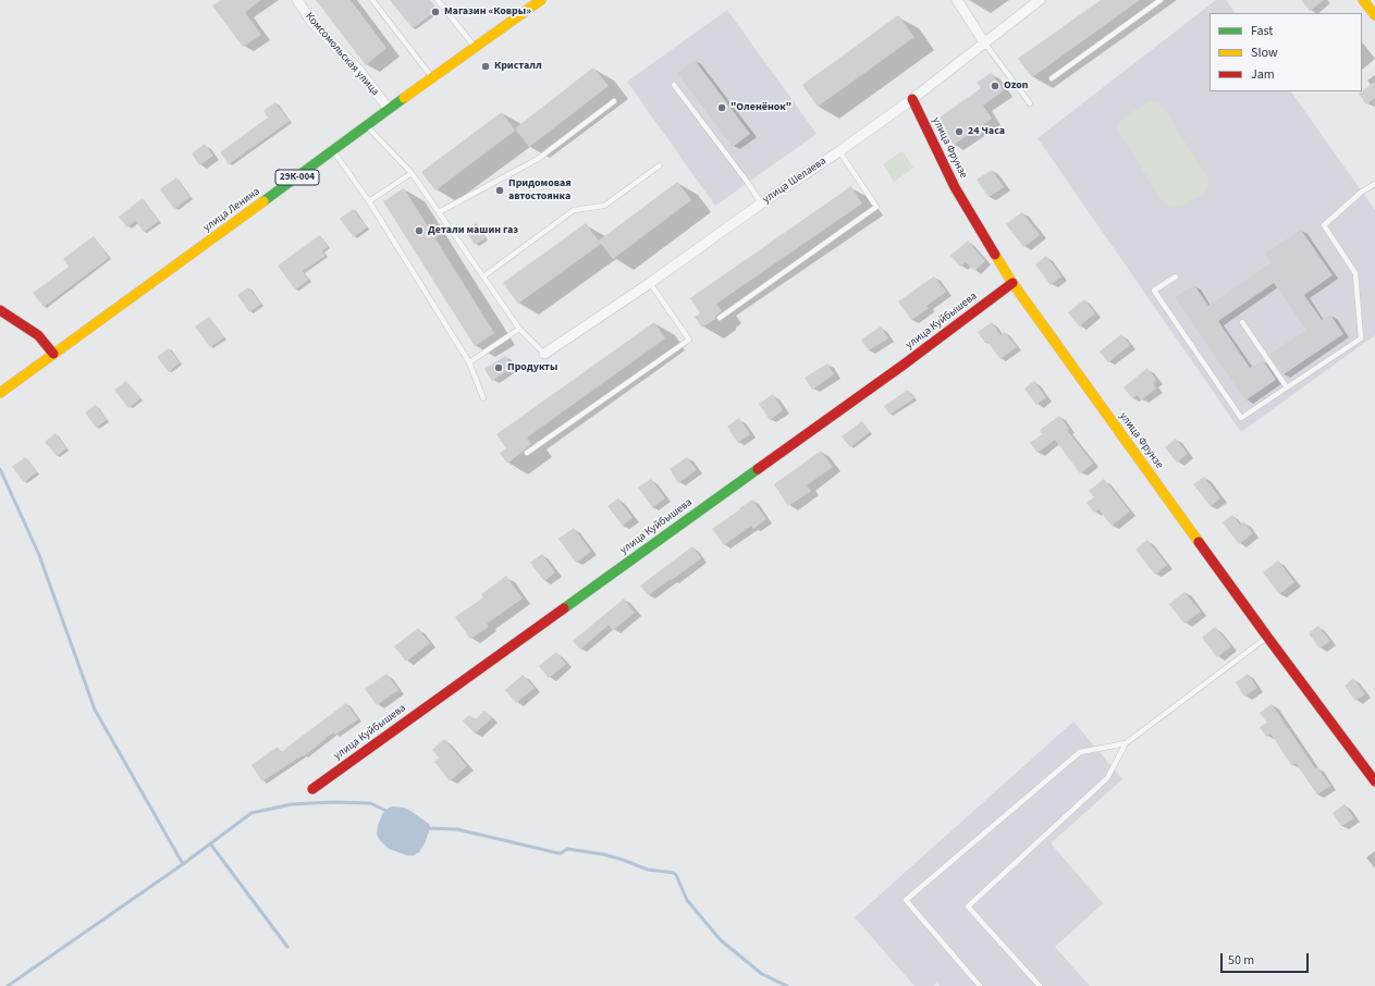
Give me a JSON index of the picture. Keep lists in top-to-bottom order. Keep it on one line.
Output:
{"streets":{"street":["Комсомольская улица","улица Фрунзе","29К-004","улица Шелаева","улица Ленина","улица Куйбышева"]},"crossings":[["Комсомольская улица","улица Ленина"],["улица Фрунзе","улица Шелаева"],["улица Фрунзе","улица Куйбышева"]],"places":["Магазин «Ковры»","Кристалл","Ozon","\"Оленёнок\"","24 Часа","Придомовая автостоянка","Детали машин газ","Продукты"],"legend":["Fast","Slow","Jam"],"scale_bar":"50 m"}
